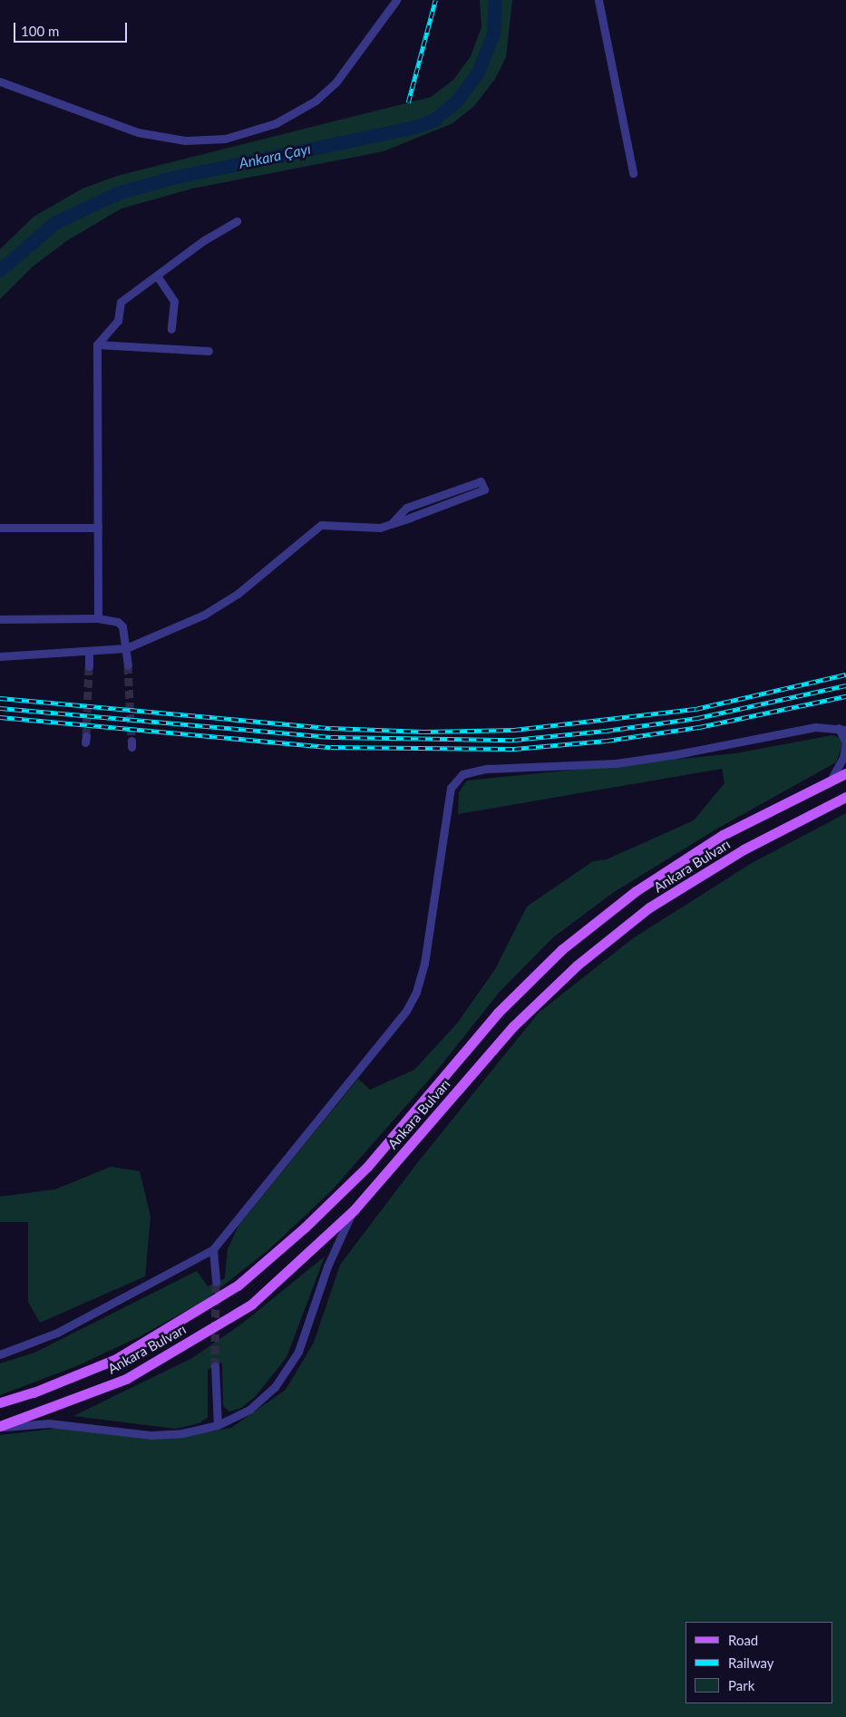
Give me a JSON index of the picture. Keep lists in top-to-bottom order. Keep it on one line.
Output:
{"streets":{"main road":["Ankara Bulvarı"]},"water":["Ankara Çayı"],"legend":["Road","Railway","Park"],"scale_bar":"100 m"}
